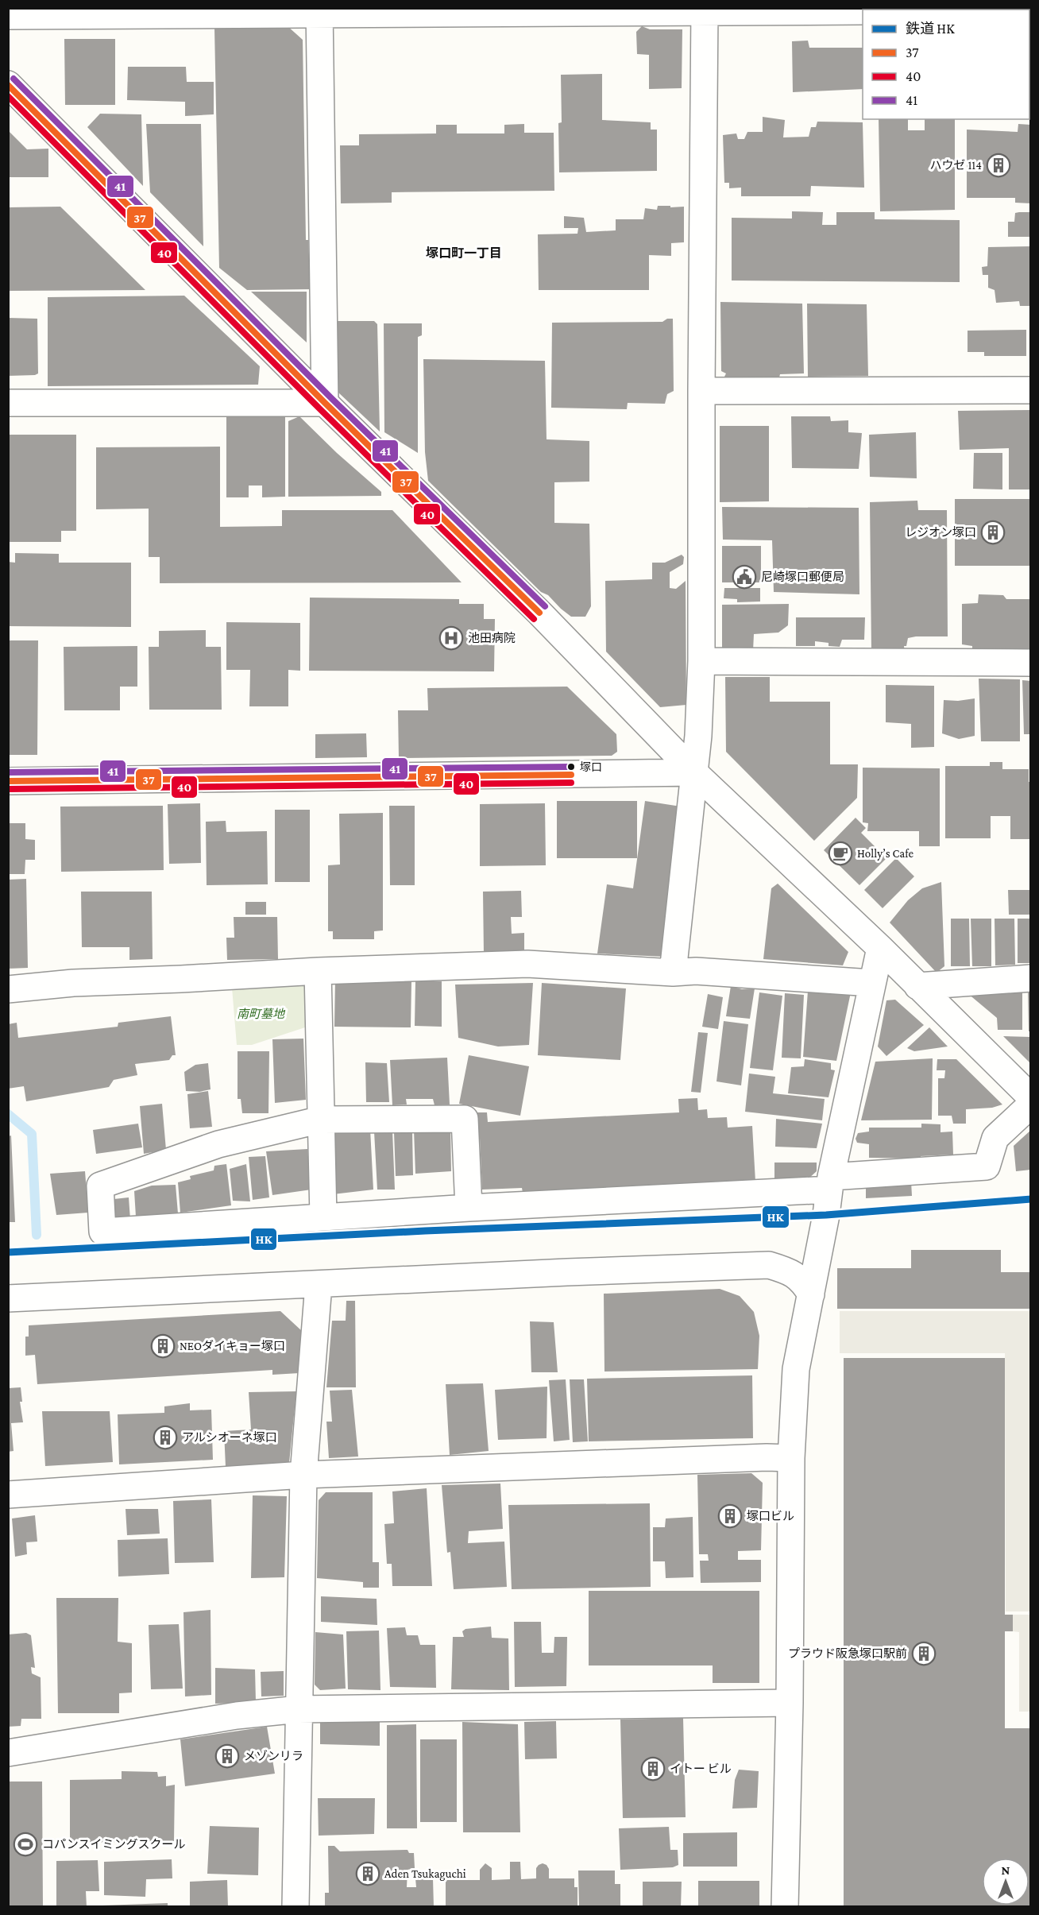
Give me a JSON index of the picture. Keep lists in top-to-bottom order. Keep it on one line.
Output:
{"districts":["塚口町一丁目"],"parks":["南町墓地"],"places":{"building":["ハウゼ 114","レジオン塚口","NEOダイキョー塚口","アルシオーネ塚口","塚口ビル","プラウド阪急塚口駅前","メゾンリラ","イトー ビル","Aden Tsukaguchi"],"public building":["尼崎塚口郵便局"],"hospital":["池田病院"],"other":["塚口"],"cafe":["Holly’s Cafe"],"sports":["コパンスイミングスクール"]},"lines":["transit line 41","transit line 37","transit line 40","rail line HK"],"legend":["鉄道 HK","37","40","41"],"north":"top"}
